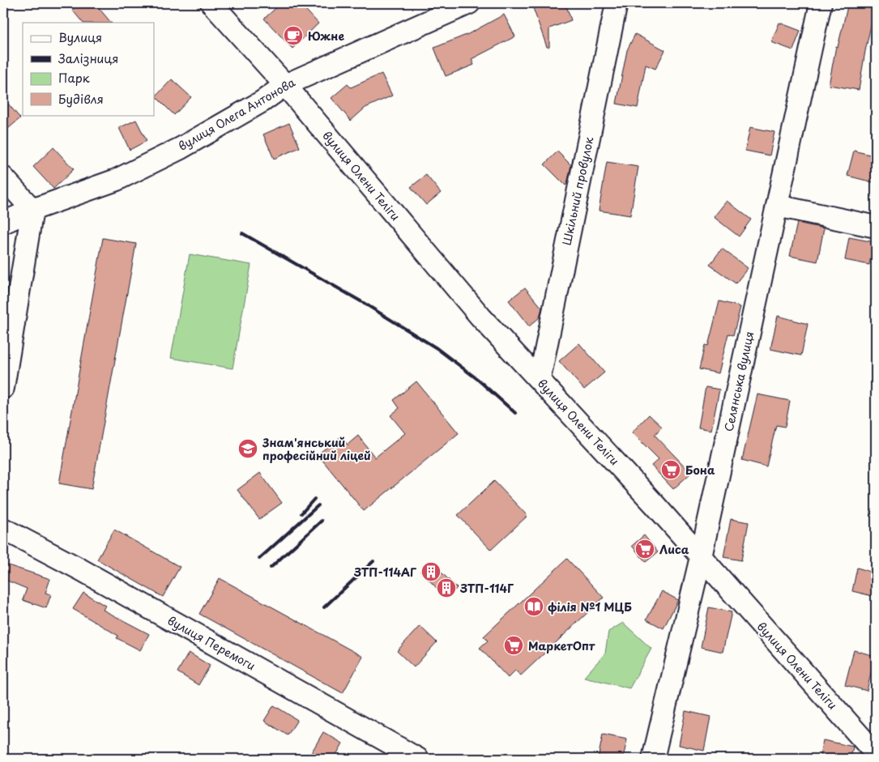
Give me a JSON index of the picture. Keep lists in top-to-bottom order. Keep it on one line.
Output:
{"streets":{"street":["вулиця Олега Антонова","вулиця Олени Теліги","Шкільний провулок","Селянська вулиця","вулиця Перемоги"]},"crossings":[["вулиця Олега Антонова","вулиця Олени Теліги"],["вулиця Олени Теліги","Шкільний провулок"],["вулиця Олени Теліги","Селянська вулиця"]],"places":{"cafe":["Южне"],"school or university":["Знам'янський професійний ліцей"],"supermarket":["Бона","Лиса","МаркетОпт"],"building":["ЗТП-114АГ","ЗТП-114Г"],"library":["філія №1 МЦБ"]},"legend":["Вулиця","Залізниця","Парк","Будівля"]}
